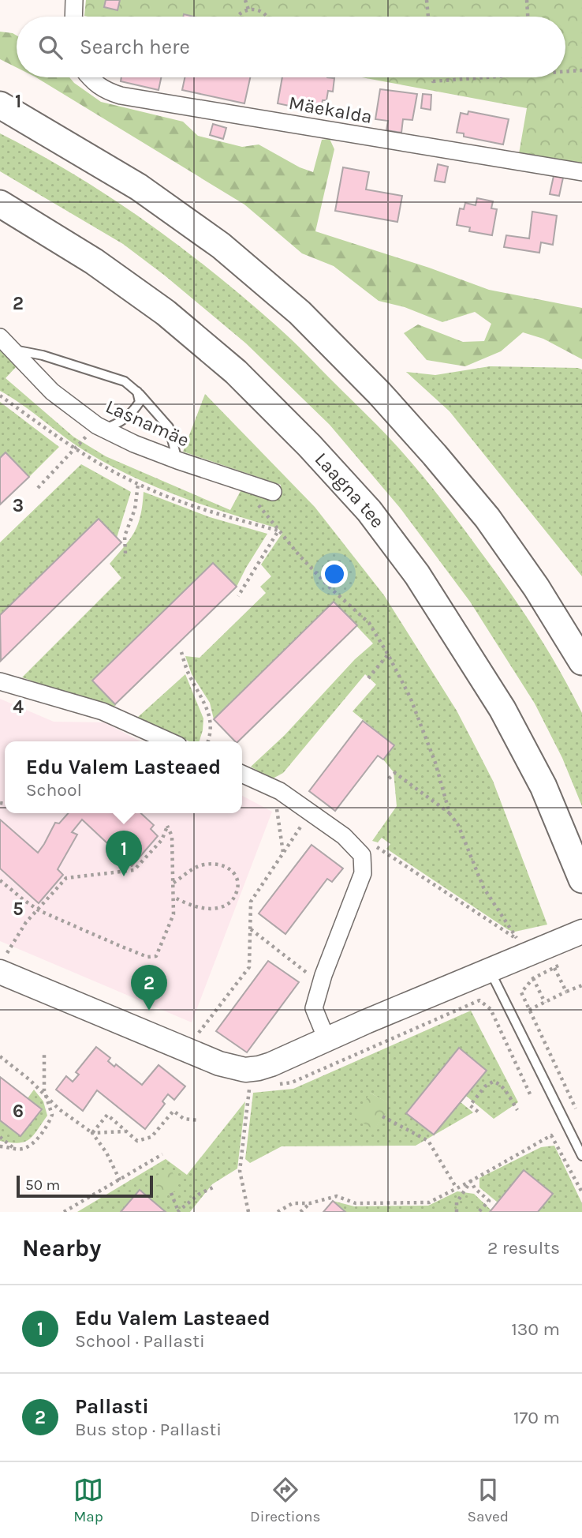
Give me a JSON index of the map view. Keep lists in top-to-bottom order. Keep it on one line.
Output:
{"streets":{"main road":["Laagna tee"],"street":["Mäekalda","Lasnamäe"]},"scale_bar":"50 m","page":{"search":"Search here","popup":["Edu Valem Lasteaed","School"],"pins":["1","2"],"scale":"50 m","heading":["Nearby","2 results"],"list":[{"mark":"1","name":"Edu Valem Lasteaed","note":"School · Pallasti","value":"130 m"},{"mark":"2","name":"Pallasti","note":"Bus stop · Pallasti","value":"170 m"}],"nav":["Map","Directions","Saved"]},"grid":{"rows":["1","2","3","4","5","6"]}}
